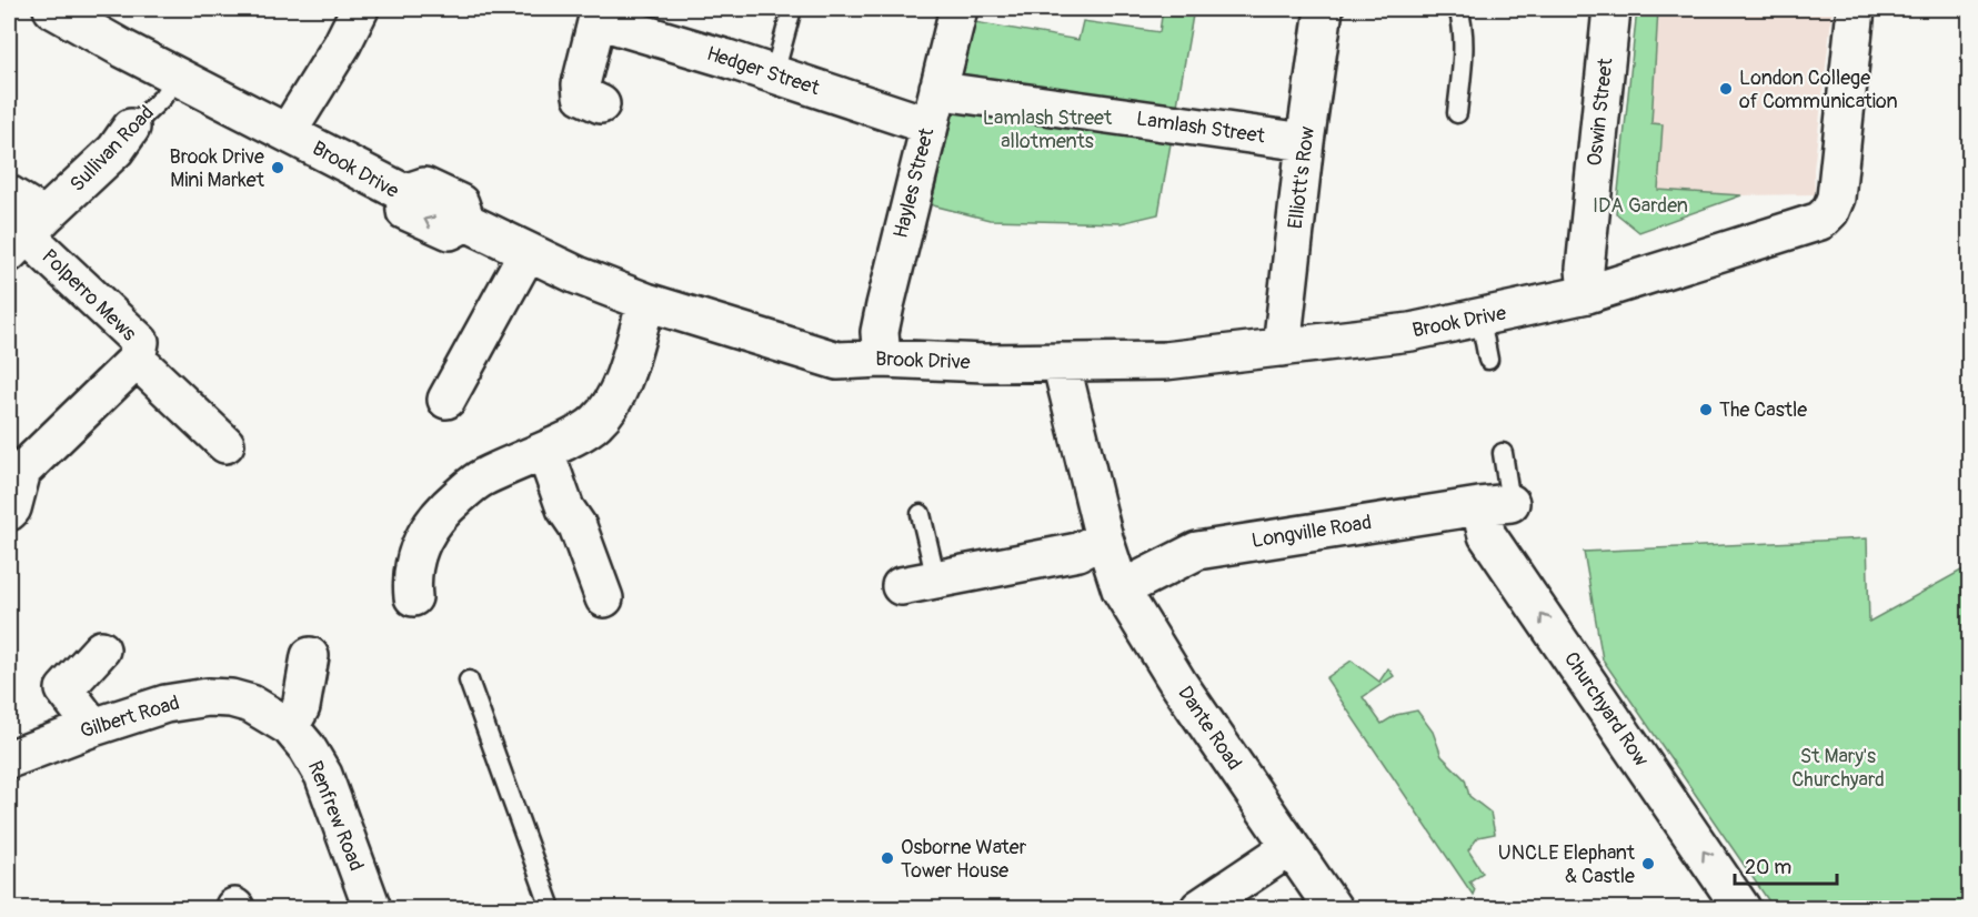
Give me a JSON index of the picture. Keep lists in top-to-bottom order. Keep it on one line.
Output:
{"streets":{"street":["Hedger Street","Oswin Street","Lamlash Street","Sullivan Road","Brook Drive","Elliott's Row","Hayles Street","Polperro Mews","Longville Road","Churchyard Row","Gilbert Road","Dante Road","Renfrew Road"]},"crossings":[["Hedger Street","Hayles Street"],["Oswin Street","Brook Drive"],["Lamlash Street","Elliott's Row"],["Lamlash Street","Hayles Street"],["Sullivan Road","Brook Drive"],["Sullivan Road","Polperro Mews"],["Brook Drive","Elliott's Row"],["Brook Drive","Hayles Street"],["Brook Drive","Dante Road"],["Longville Road","Churchyard Row"],["Longville Road","Dante Road"],["Gilbert Road","Renfrew Road"]],"one_way":["Churchyard Row"],"parks":["Lamlash Street allotments","IDA Garden","St Mary's Churchyard"],"places":["London College of Communication","Brook Drive Mini Market","The Castle","Osborne Water Tower House","UNCLE Elephant & Castle"],"scale_bar":"20 m"}
